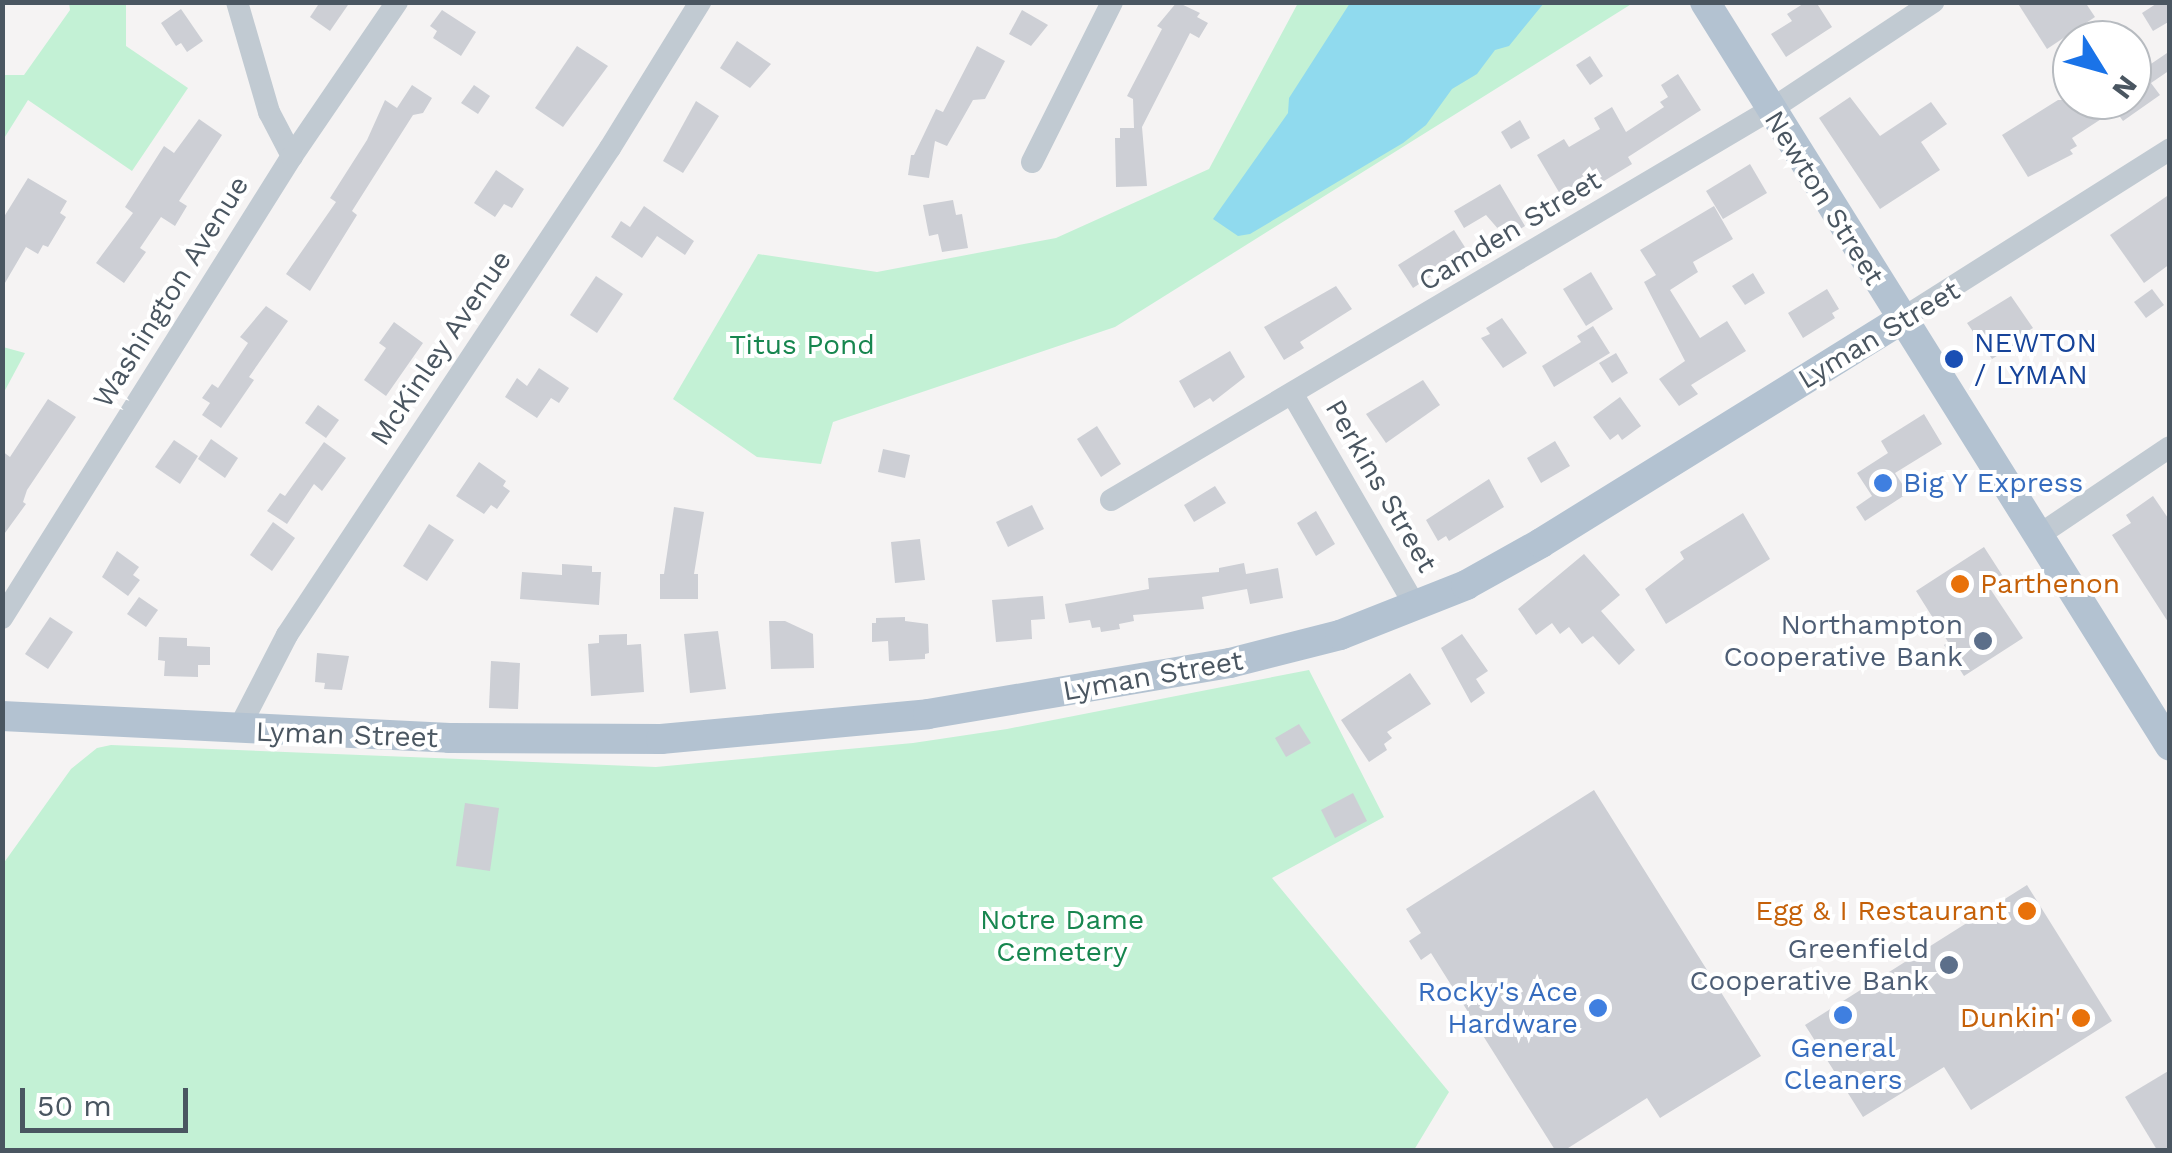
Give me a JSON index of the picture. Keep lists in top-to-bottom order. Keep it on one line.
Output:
{"streets":{"main road":["Newton Street","Lyman Street"],"street":["Camden Street","Washington Avenue","McKinley Avenue","Perkins Street"]},"crossings":[["Newton Street","Camden Street"],["Newton Street","Lyman Street"],["Camden Street","Perkins Street"],["Lyman Street","McKinley Avenue"],["Lyman Street","Perkins Street"]],"parks":["Titus Pond","Notre Dame Cemetery"],"places":["NEWTON / LYMAN","Big Y Express","Parthenon","Northampton Cooperative Bank","Egg & I Restaurant","Greenfield Cooperative Bank","Rocky's Ace Hardware","General Cleaners","Dunkin'"],"scale_bar":"50 m","north":"bottom right"}
